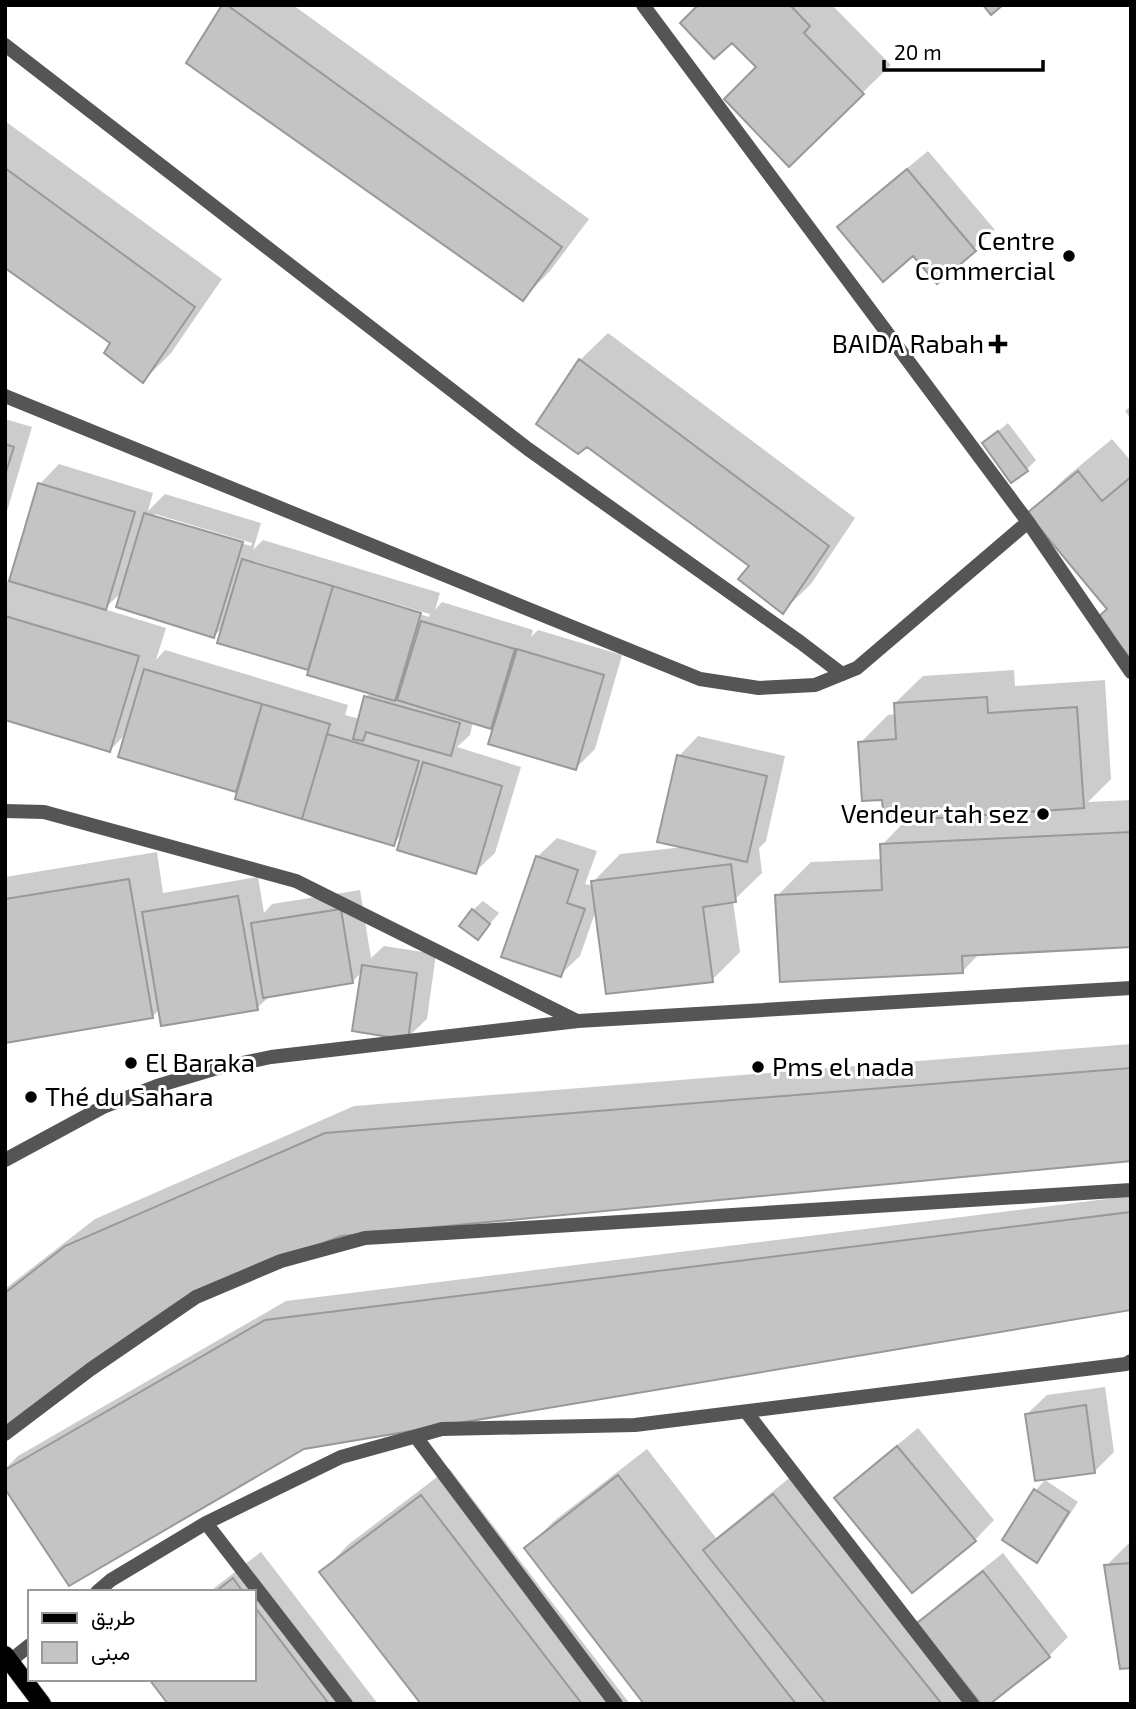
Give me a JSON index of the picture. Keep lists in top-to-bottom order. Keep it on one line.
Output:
{"places":{"other":["Centre Commercial","Vendeur tah sez","El Baraka","Pms el nada","Thé du Sahara"],"health":["BAIDA Rabah"]},"legend":["طريق","مبنى"],"scale_bar":"20 m"}
